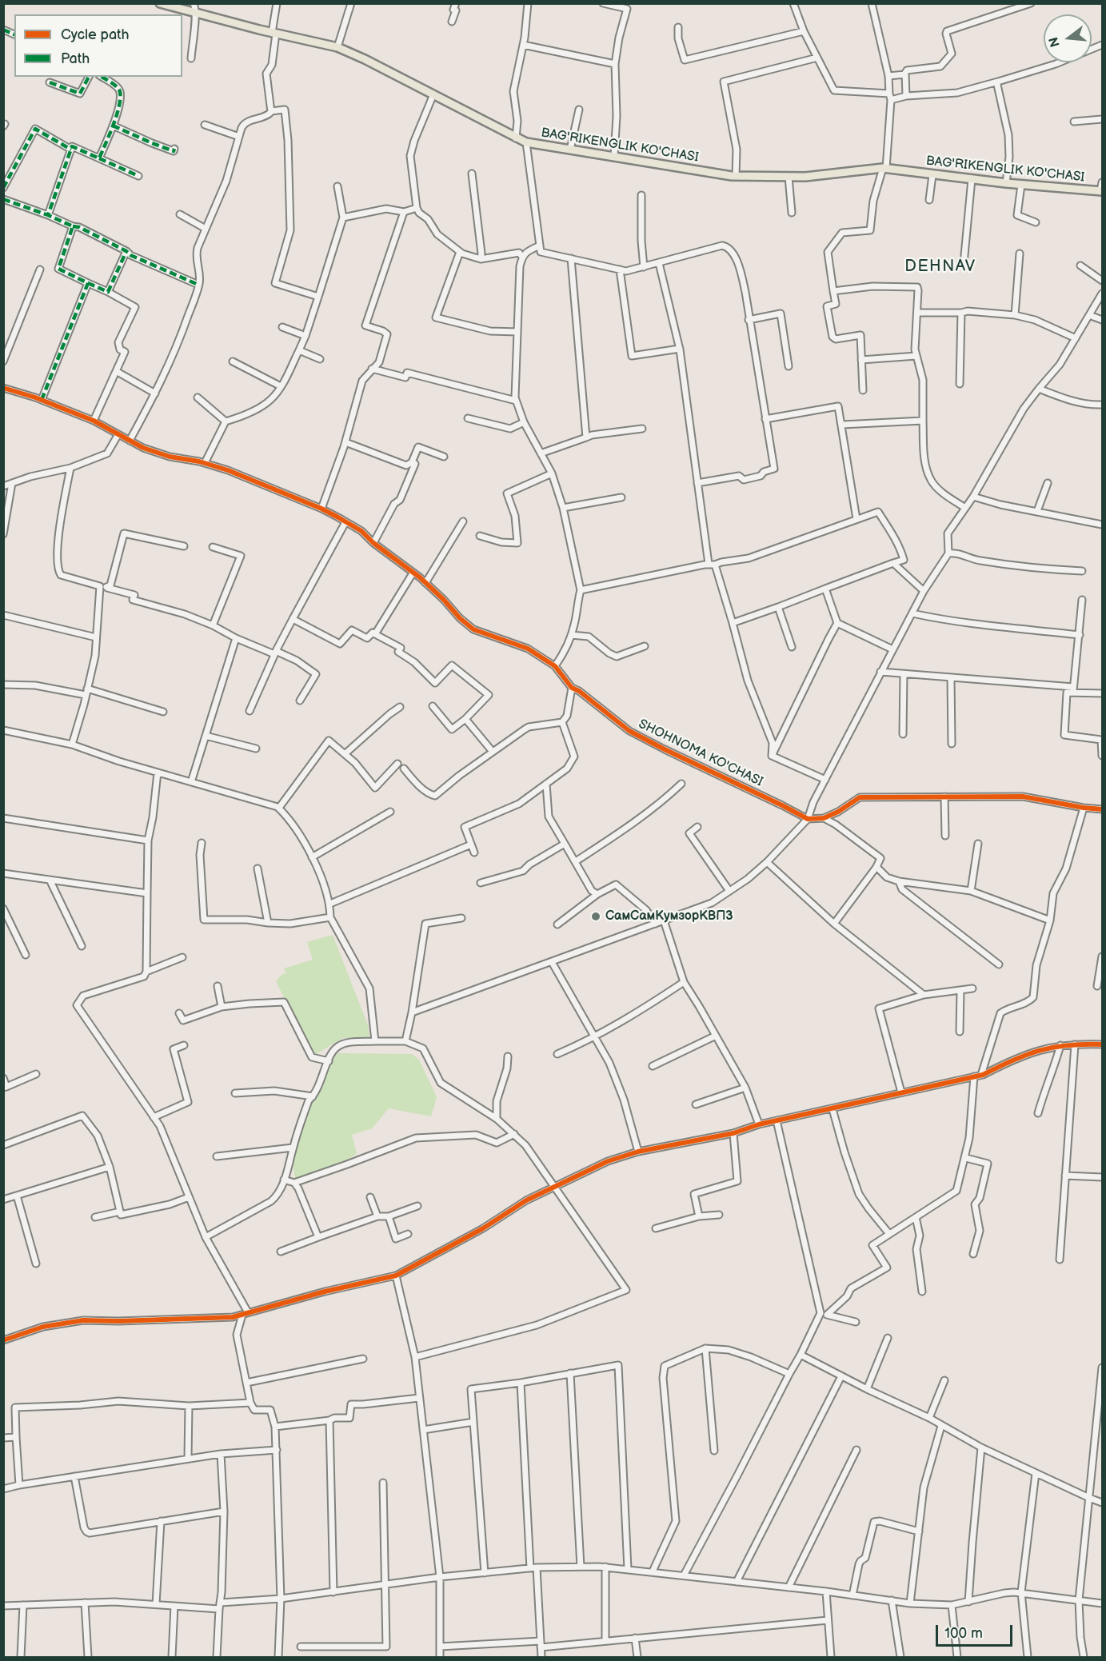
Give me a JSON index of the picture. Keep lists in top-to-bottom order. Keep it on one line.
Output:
{"streets":{"main road":["BAG'RIKENGLIK KO'CHASI"],"street":["SHOHNOMA KO'CHASI"]},"districts":["DEHNAV"],"places":["СамСамКумзорКВП3"],"legend":["Cycle path","Path"],"scale_bar":"100 m","north":"left"}
